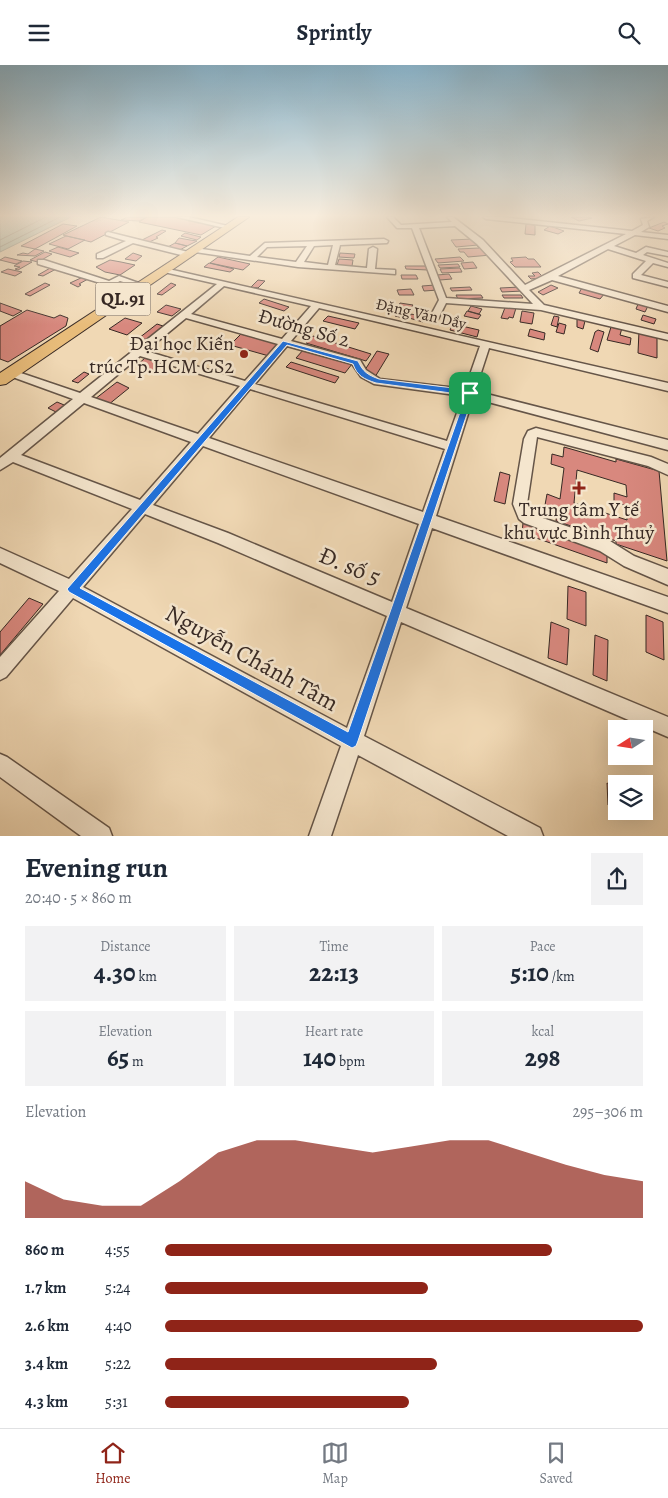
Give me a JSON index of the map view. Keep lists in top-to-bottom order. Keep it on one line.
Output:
{"streets":{"highway":["QL.91"],"street":["Đặng Văn Dầy","Đường Số 2","Đ. số 5","Nguyễn Chánh Tâm"]},"crossings":[["QL.91","Đặng Văn Dầy"]],"places":{"other":["Đại học Kiến trúc Tp.HCM CS2"],"health":["Trung tâm Y tế khu vực Bình Thuỷ"]},"north":"left","page":{"header":"Sprintly","heading":["Evening run","20:40 · 5 × 860 m"],"stats":[["Distance","4.30 km"],["Time","22:13"],["Pace","5:10 /km"],["Elevation","65 m"],["Heart rate","140 bpm"],["kcal","298"]],"chart":["Elevation","295–306 m"],"list":[{"name":"860 m","note":"4:55"},{"name":"1.7 km","note":"5:24"},{"name":"2.6 km","note":"4:40"},{"name":"3.4 km","note":"5:22"},{"name":"4.3 km","note":"5:31"}],"tabs":["Home","Map","Saved"]}}
